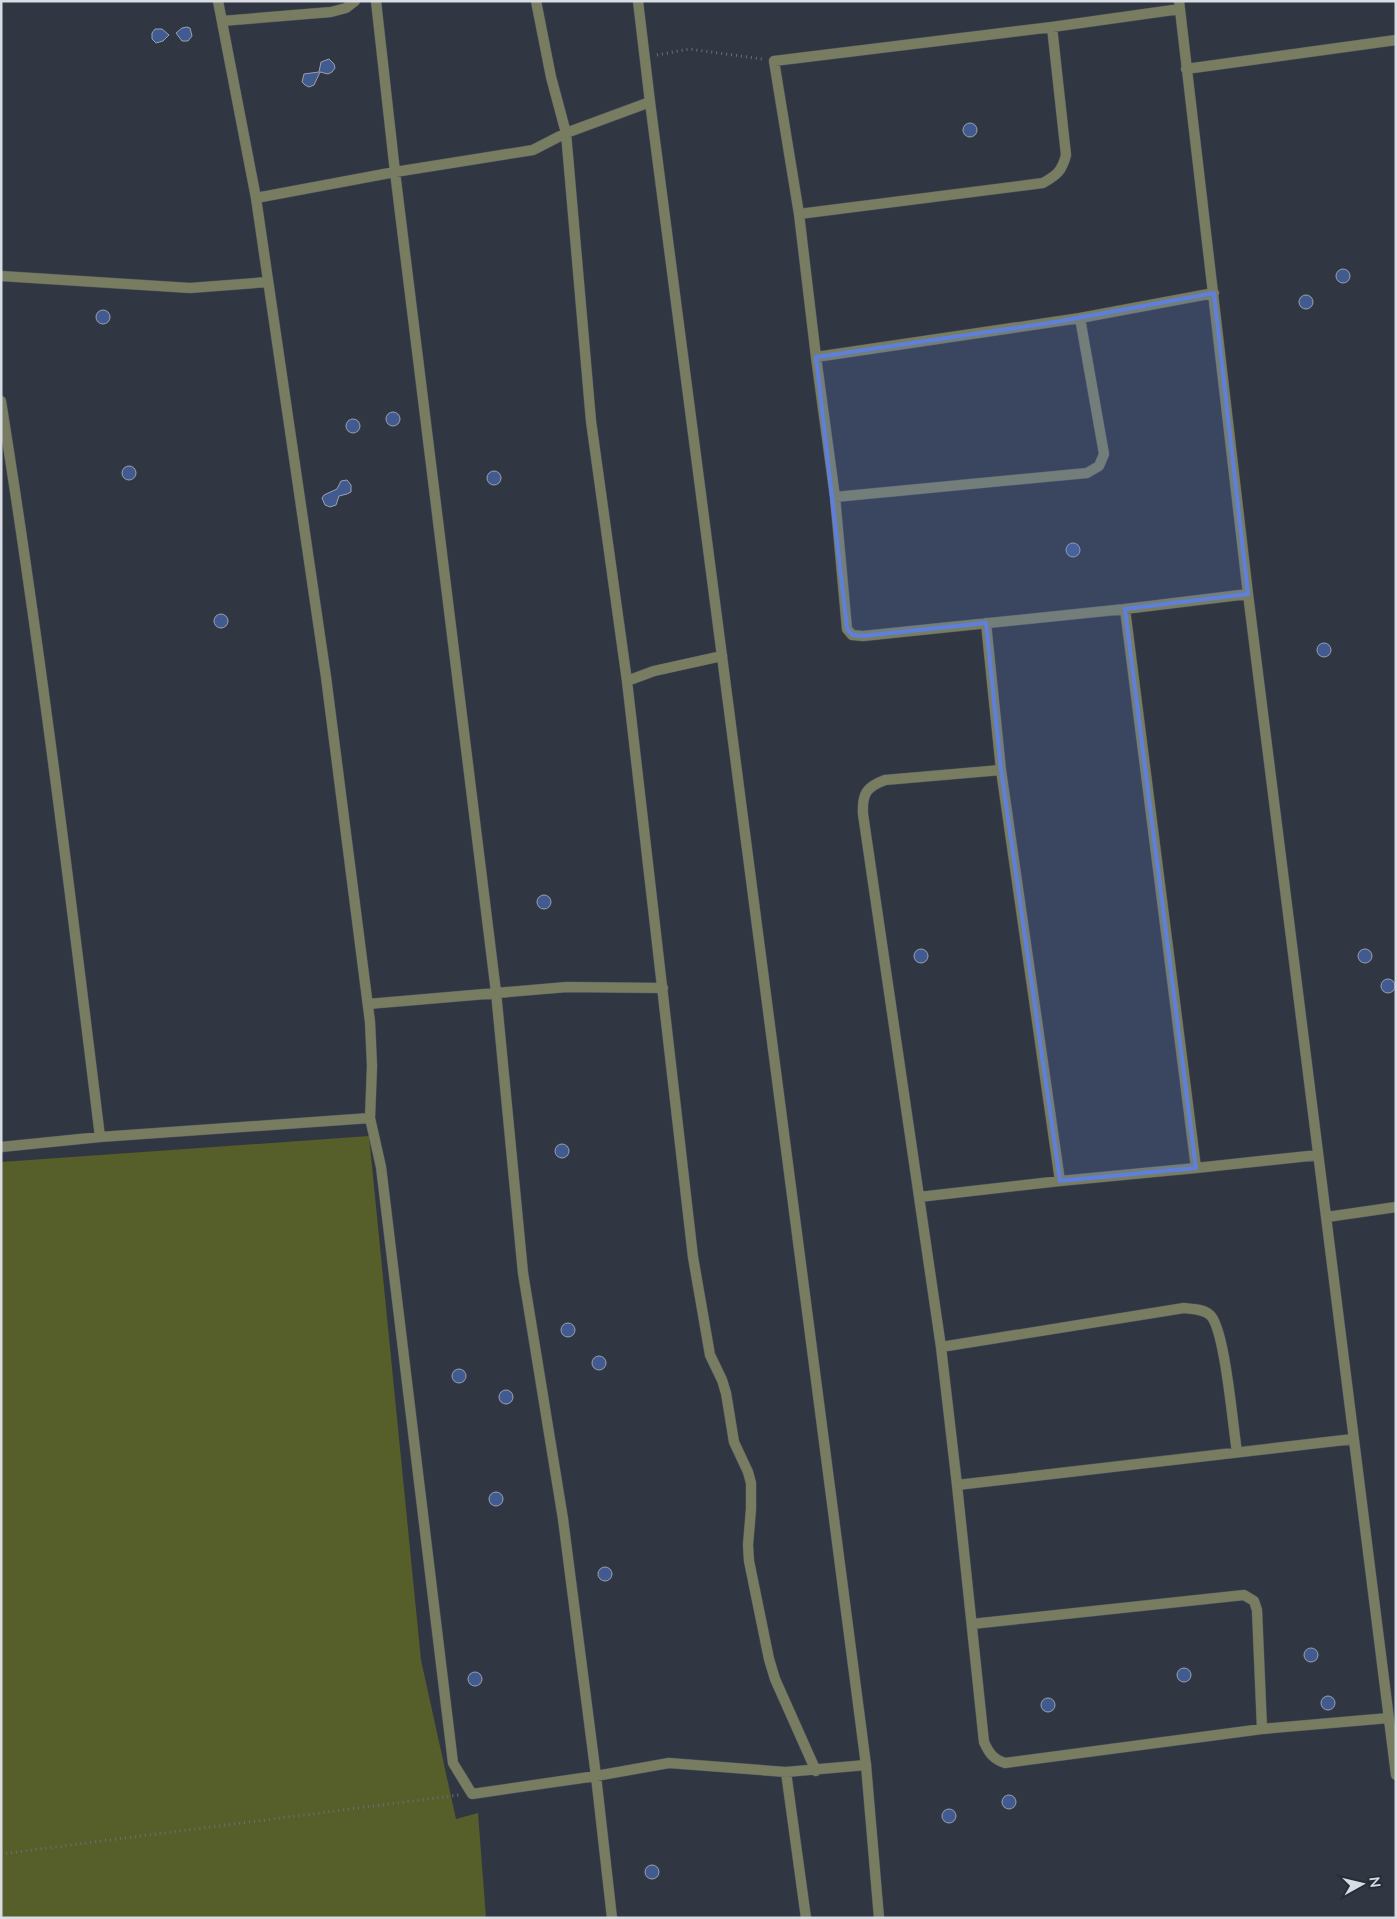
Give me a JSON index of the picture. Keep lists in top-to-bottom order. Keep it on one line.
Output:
{"north":"right"}
